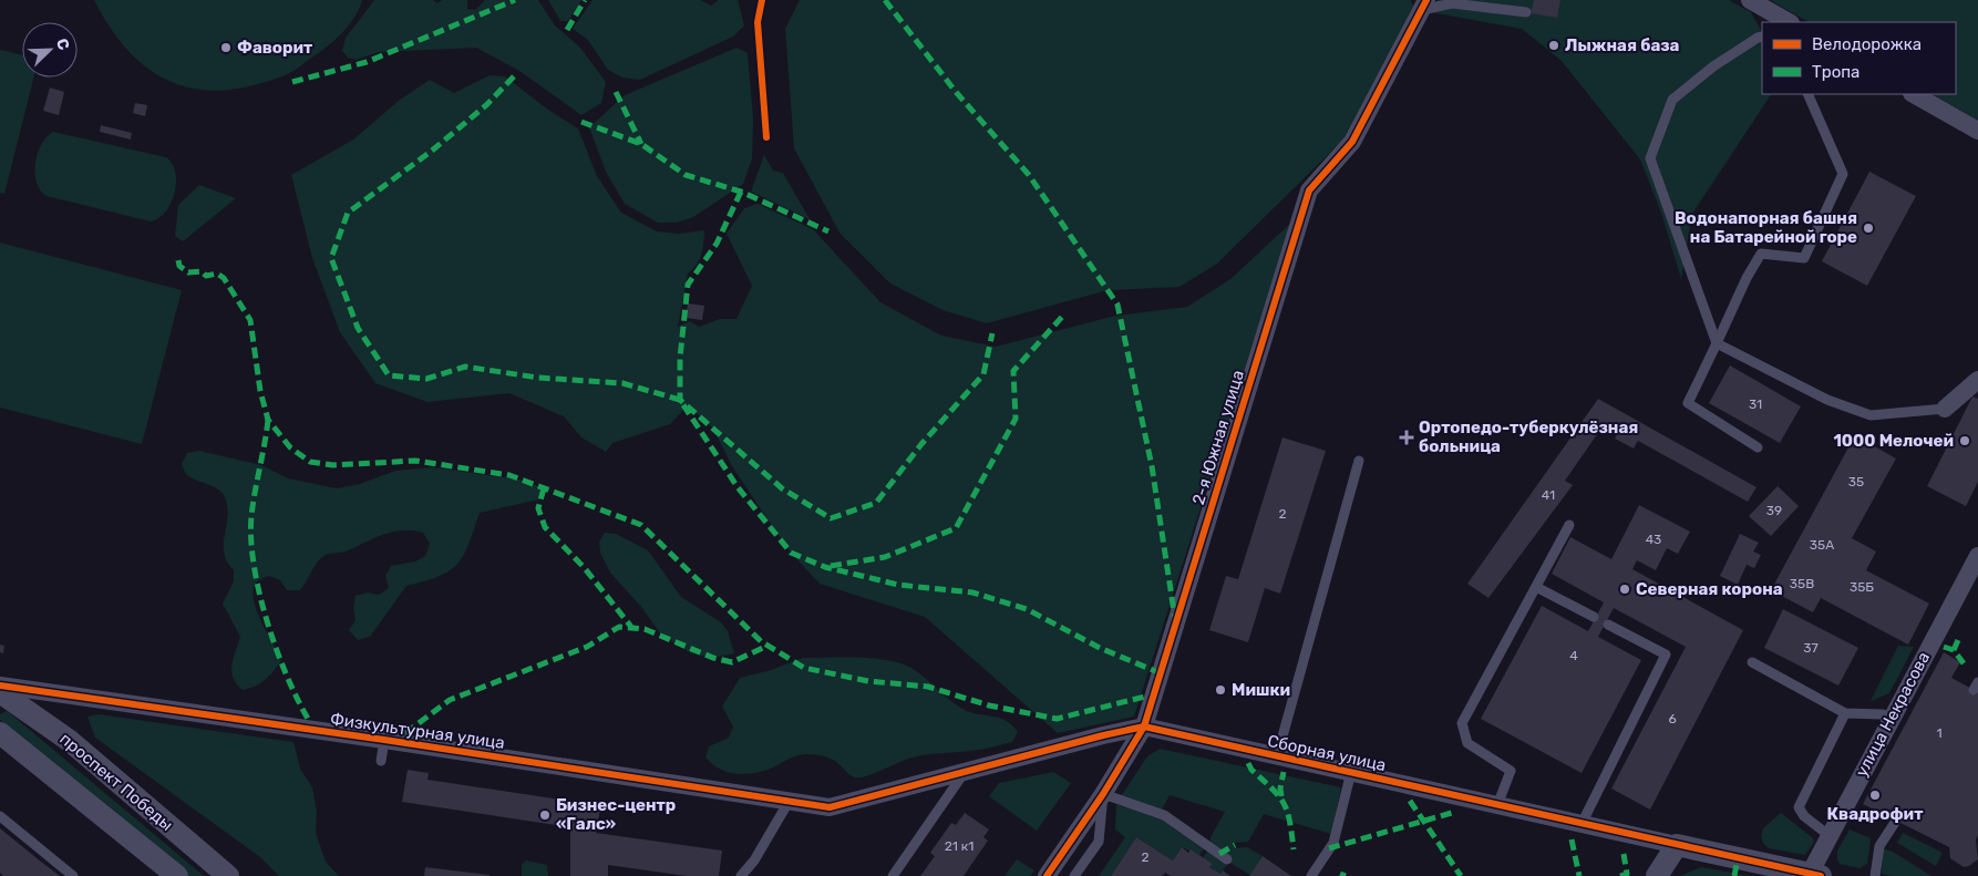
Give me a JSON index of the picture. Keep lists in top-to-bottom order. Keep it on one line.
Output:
{"streets":{"street":["2-я Южная улица","улица Некрасова","Физкультурная улица","Сборная улица","проспект Победы"]},"crossings":[["2-я Южная улица","Сборная улица"],["улица Некрасова","Сборная улица"],["Физкультурная улица","Сборная улица"]],"places":{"other":["Лыжная база","Фаворит","Водонапорная башня на Батарейной горе","1000 Мелочей","Северная корона","Мишки","Квадрофит","Бизнес-центр «Галс»"],"health":["Ортопедо-туберкулёзная больница"]},"house_numbers":["31","35","41","39","2","43","35А","35В","35Б","37","4","6","1","21 к1","2"],"legend":["Велодорожка","Тропа"],"north":"top right"}
